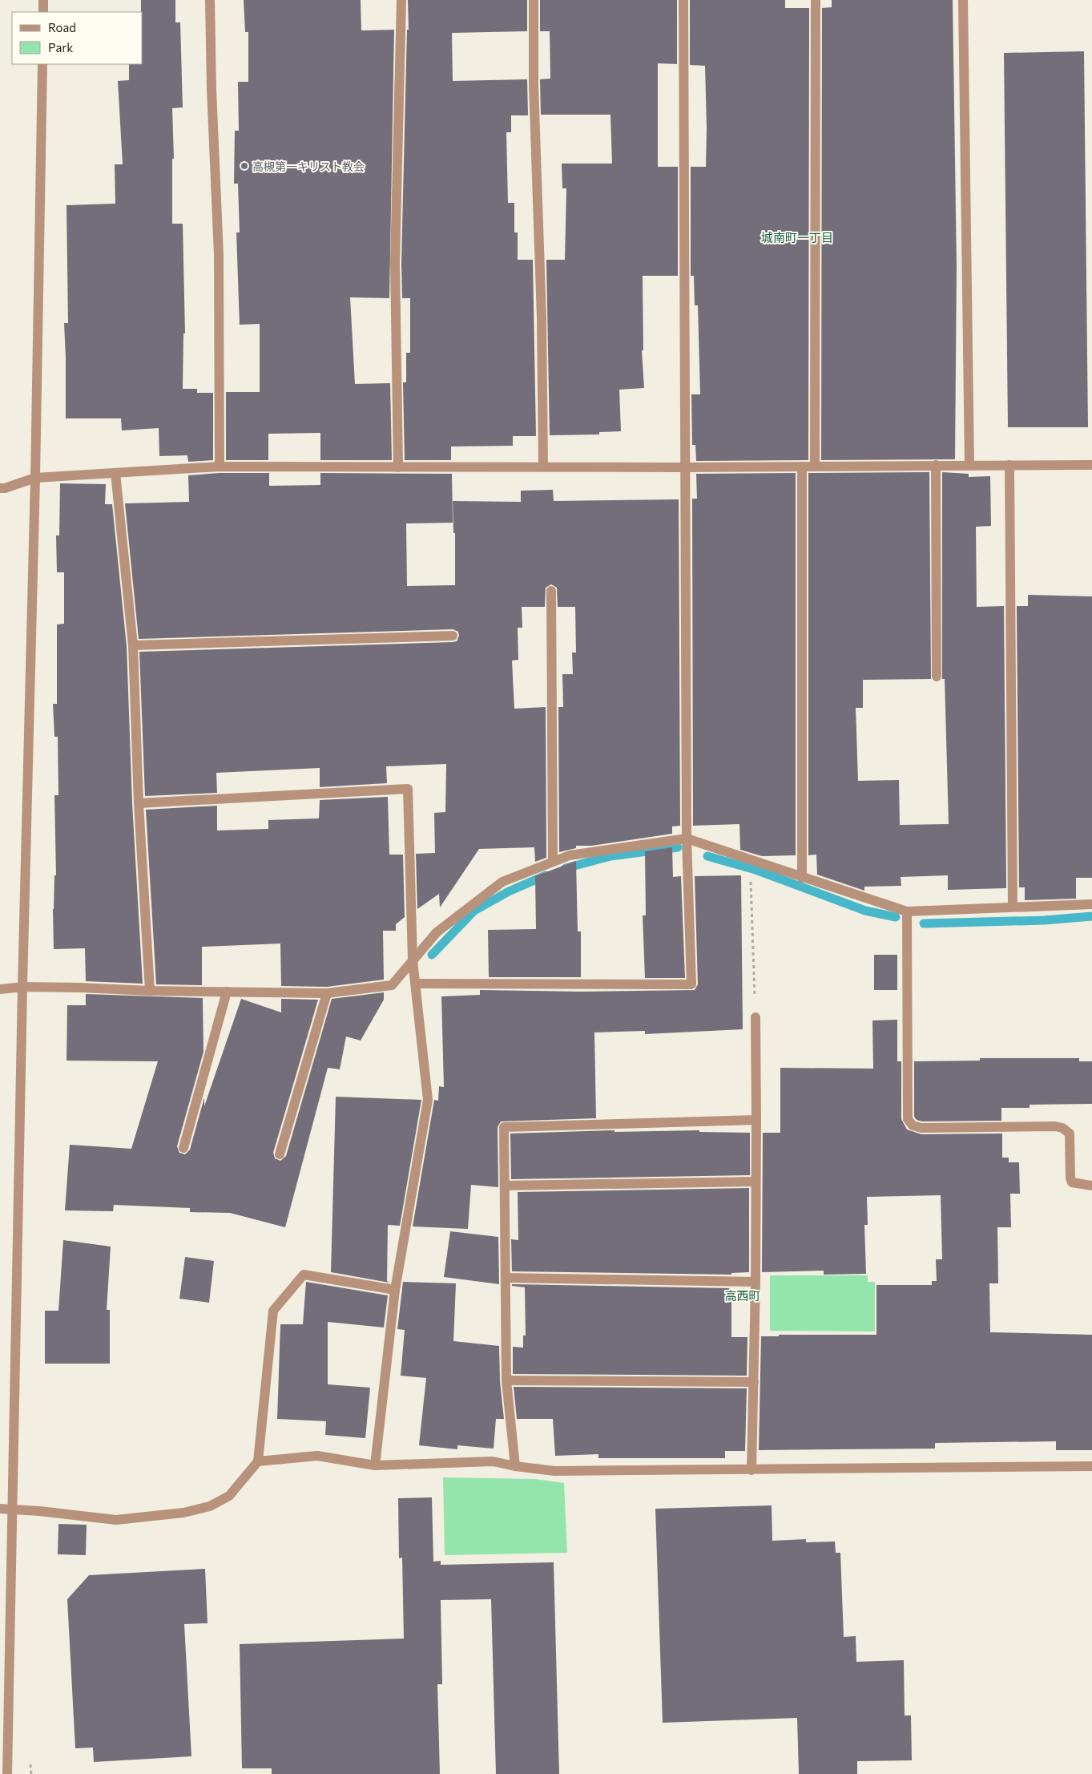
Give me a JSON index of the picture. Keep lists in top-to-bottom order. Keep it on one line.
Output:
{"districts":["城南町一丁目","高西町"],"places":["高槻第一キリスト教会"],"legend":["Road","Park"]}
